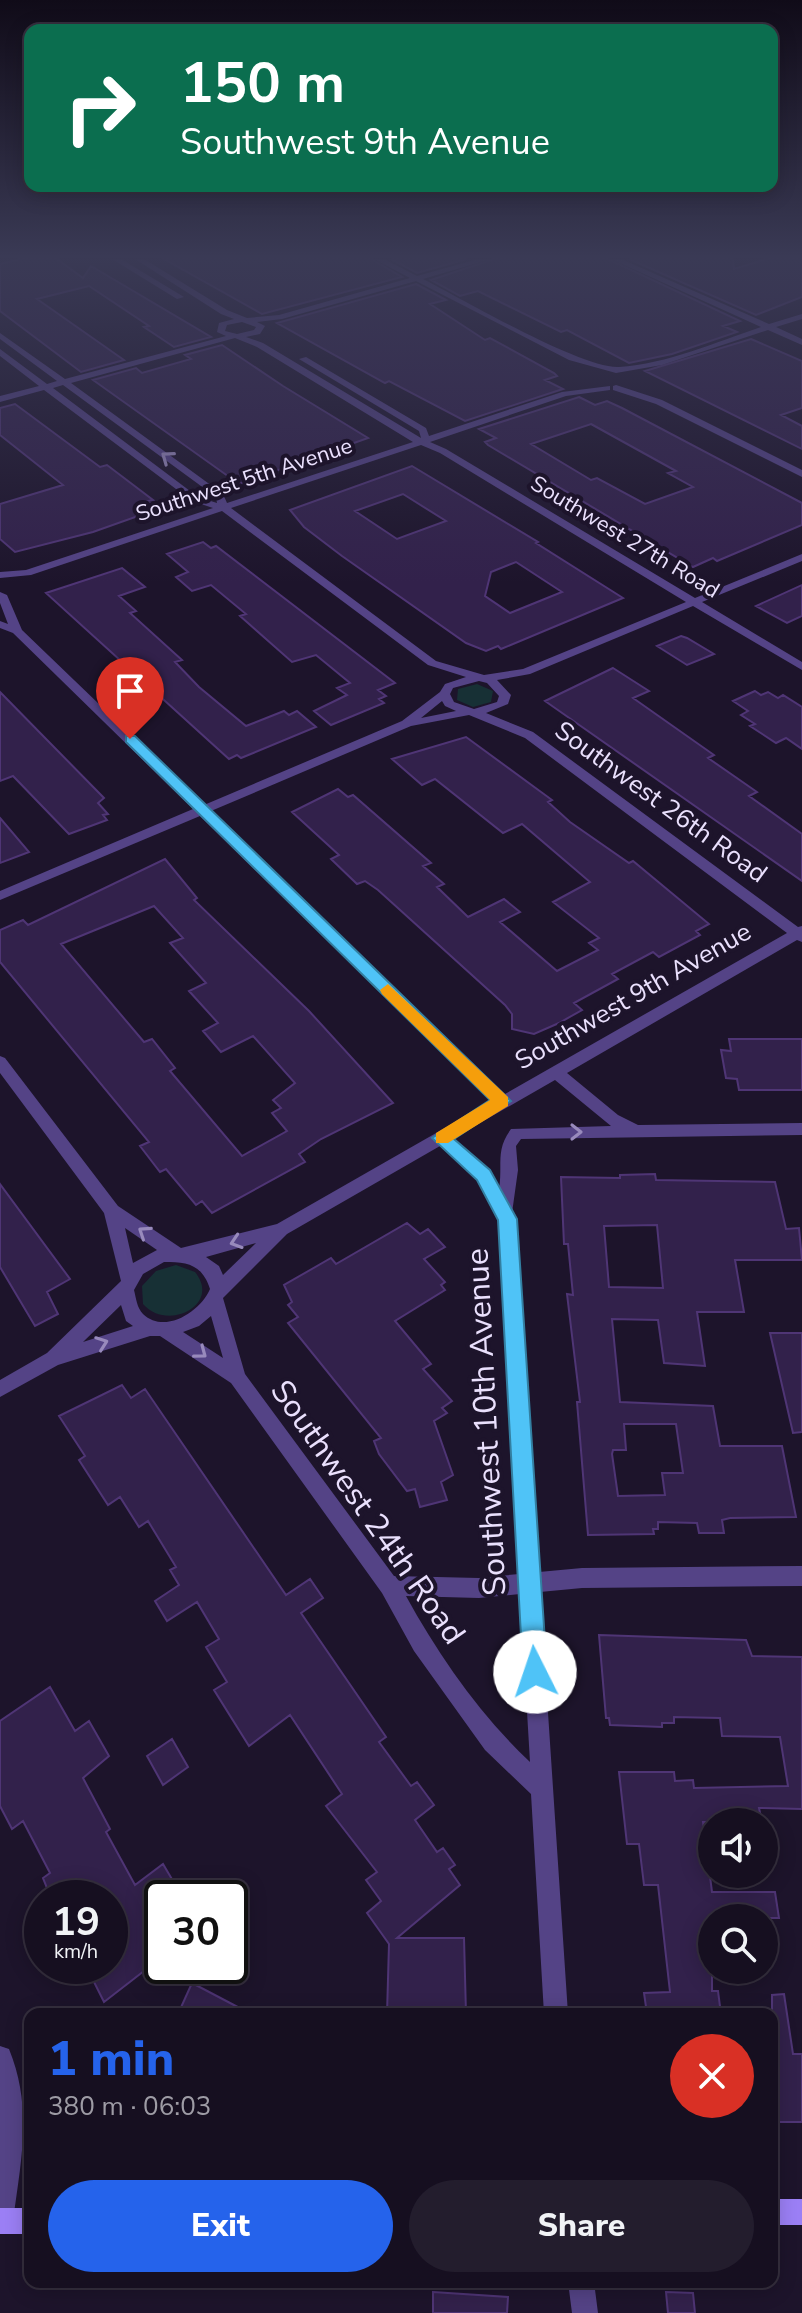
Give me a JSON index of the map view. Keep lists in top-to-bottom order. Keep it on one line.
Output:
{"streets":{"street":["Southwest 5th Avenue","Southwest 27th Road","Southwest 26th Road","Southwest 9th Avenue","Southwest 10th Avenue","Southwest 24th Road"]},"crossings":[["Southwest 5th Avenue","Southwest 27th Road"],["Southwest 26th Road","Southwest 9th Avenue"],["Southwest 9th Avenue","Southwest 10th Avenue"],["Southwest 9th Avenue","Southwest 24th Road"],["Southwest 10th Avenue","Southwest 24th Road"]],"page":{"turn":["150 m","Southwest 9th Avenue"],"speed":"19 km/h","limit":"30","heading":["1 min","380 m · 06:03"],"buttons":["Exit","Share"]}}
